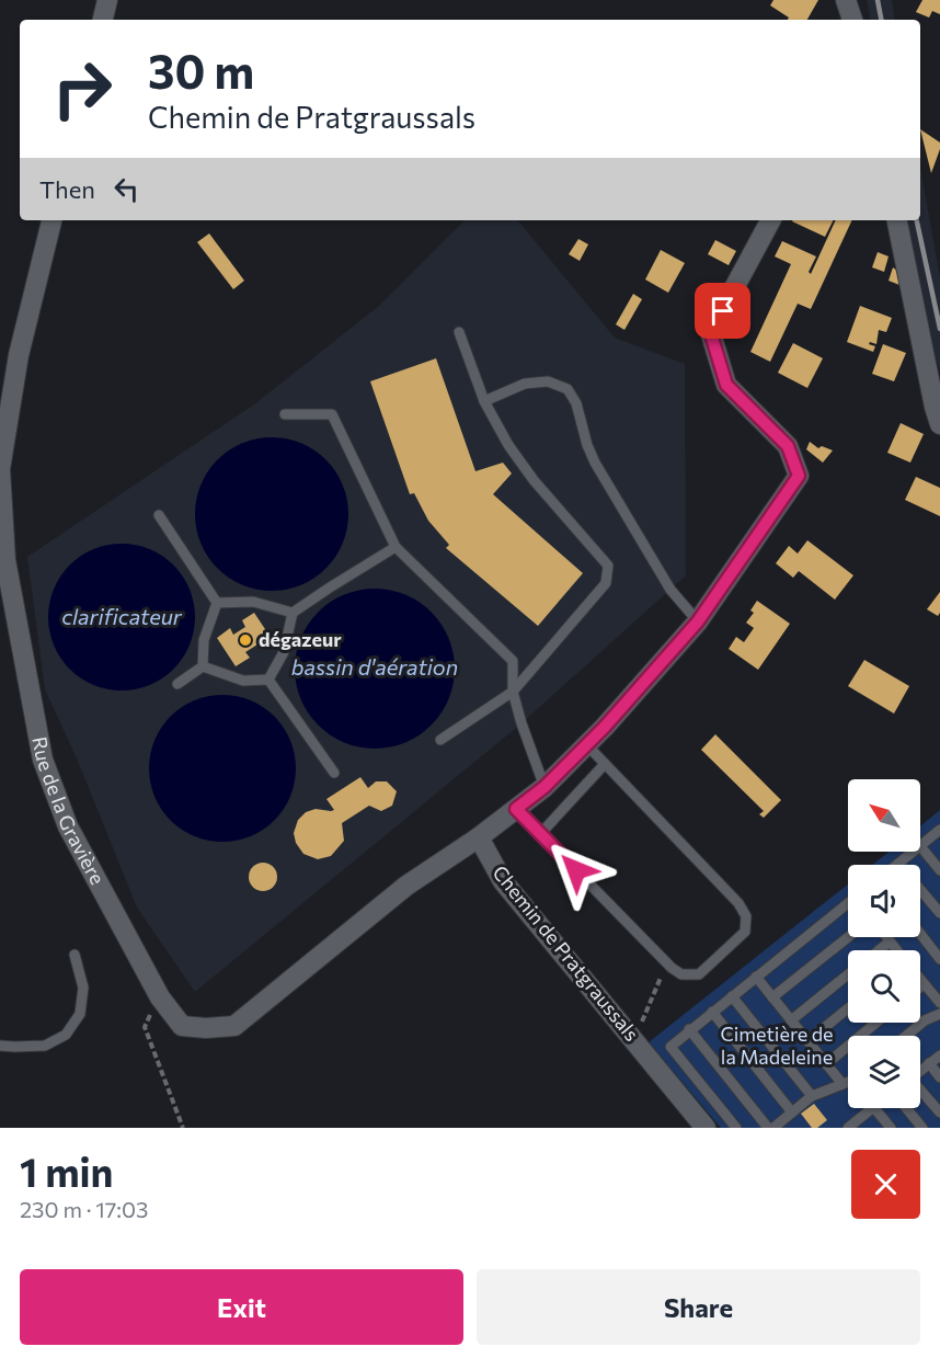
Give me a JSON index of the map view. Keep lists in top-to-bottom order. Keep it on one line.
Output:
{"streets":{"street":["Rue de la Gravière","Chemin de Pratgraussals"]},"crossings":[["Rue de la Gravière","Chemin de Pratgraussals"]],"water":["clarificateur","bassin d'aération"],"parks":["Cimetière de la Madeleine"],"places":["dégazeur"],"north":"top left","page":{"turn":["30 m","Chemin de Pratgraussals"],"then":"Then","heading":["1 min","230 m · 17:03"],"buttons":["Exit","Share"]}}
